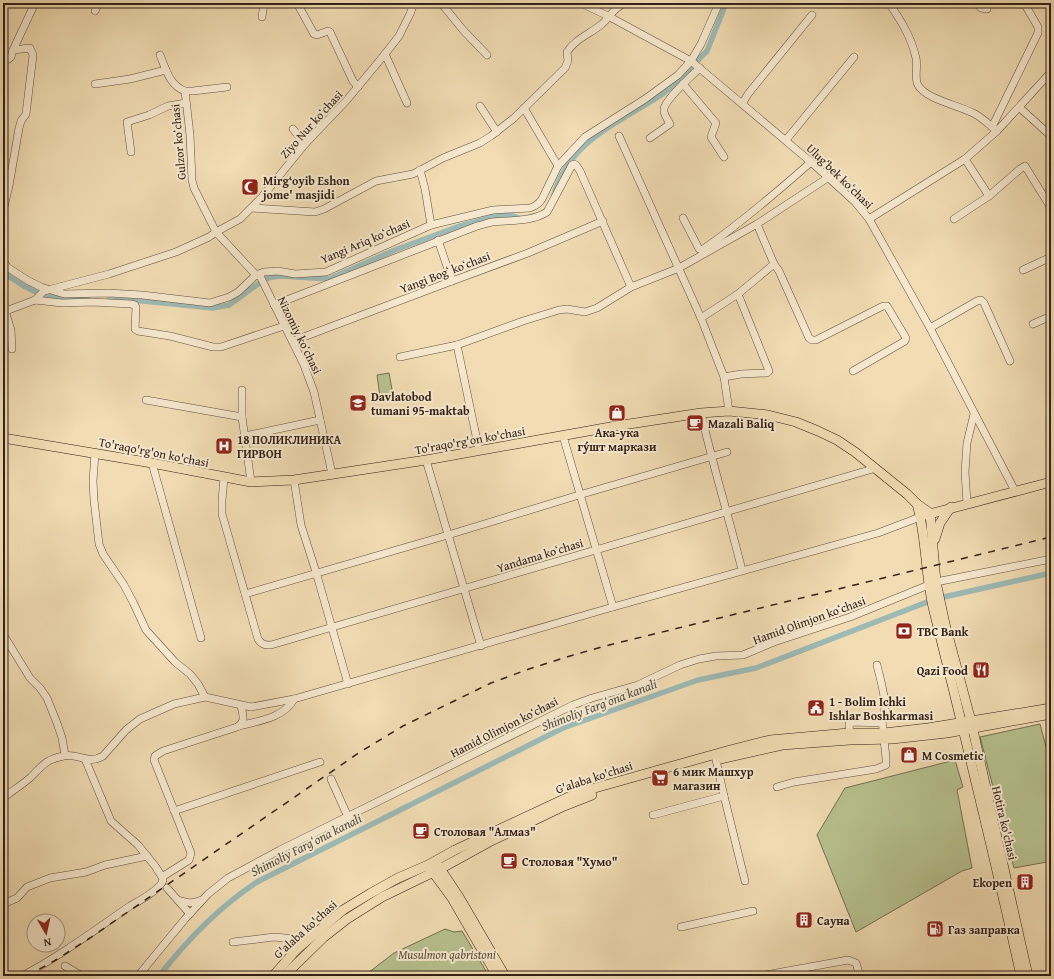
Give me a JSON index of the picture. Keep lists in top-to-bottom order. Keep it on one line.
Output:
{"streets":{"main road":["To'raqo'rg'on ko'chasi","G'alaba ko'chasi","Hotira ko'chasi"],"street":["Ziyo Nur koʻchasi","Gulzor koʻchasi","Ulugʻbek koʻchasi","Yangi Ariq koʻchasi","Yangi Bogʻ koʻchasi","Nizomiy koʻchasi","Yandama koʻchasi","Hamid Olimjon koʻchasi"]},"crossings":[["Ziyo Nur koʻchasi","Gulzor koʻchasi"],["Gulzor koʻchasi","Yangi Ariq koʻchasi"],["Gulzor koʻchasi","Nizomiy koʻchasi"],["Ulugʻbek koʻchasi","Yangi Ariq koʻchasi"],["Yangi Ariq koʻchasi","Nizomiy koʻchasi"],["Yangi Bogʻ koʻchasi","Nizomiy koʻchasi"],["Nizomiy koʻchasi","To'raqo'rg'on ko'chasi"],["To'raqo'rg'on ko'chasi","Yandama koʻchasi"],["G'alaba ko'chasi","Hotira ko'chasi"]],"water":["Shimoliy Fargʻona kanali"],"parks":["Musulmon qabristoni"],"places":{"mosque":["Mirg‘oyib Eshon jome' masjidi"],"school or university":["Davlatobod tumani 95-maktab"],"shop":["Ака-ука гу́шт маркази","M Cosmetic"],"cafe":["Mazali Baliq","Столовая \"Алмаз\"","Столовая \"Хумо\""],"hospital":["18 ПОЛИКЛИНИКА ГИРВОН"],"bank":["TBC Bank"],"restaurant":["Qazi Food"],"public building":["1 - Bolim Ichki Ishlar Boshkarmasi"],"supermarket":["6 мик Машхур магазин"],"building":["Ekopen","Сауна"],"fuel station":["Газ заправка"]},"north":"bottom"}
